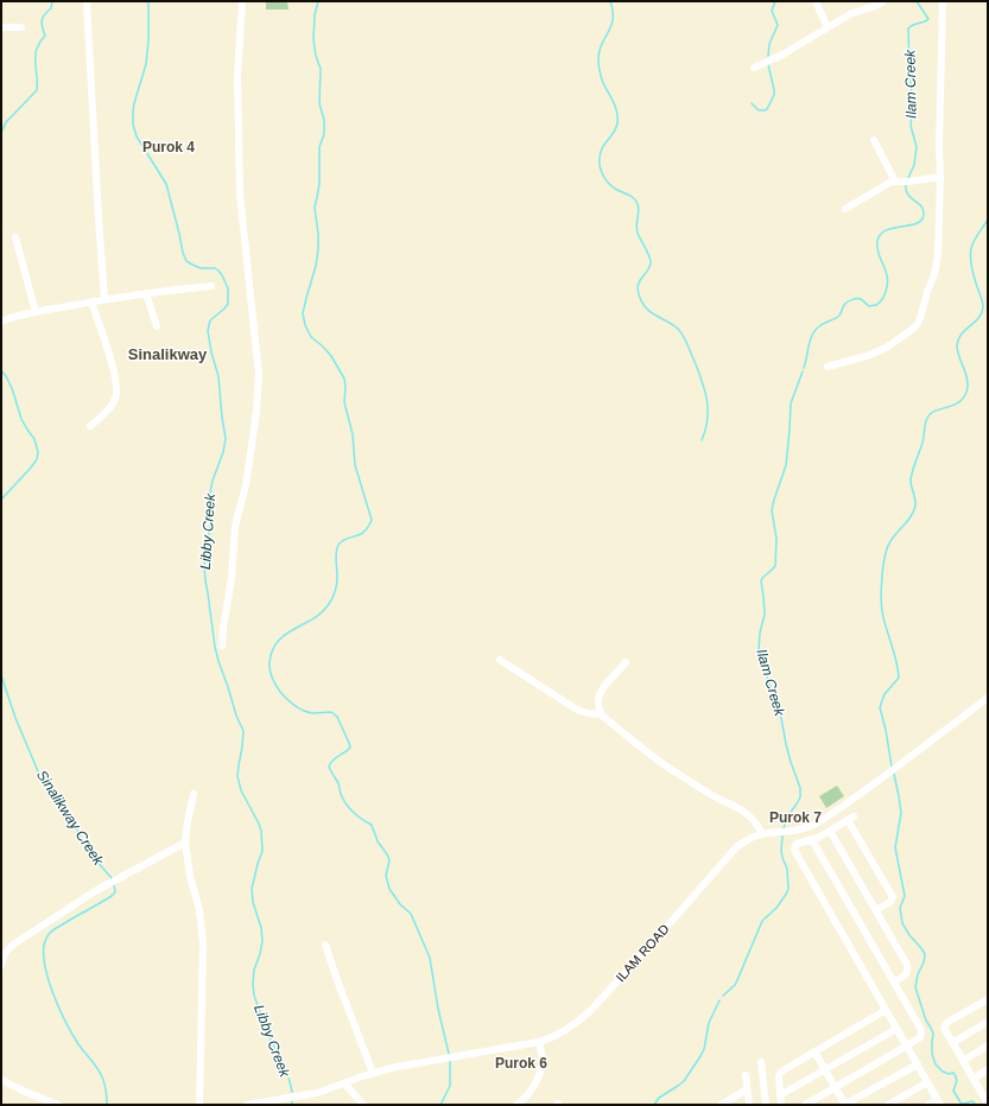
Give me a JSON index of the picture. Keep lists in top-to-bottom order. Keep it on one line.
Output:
{"streets":{"street":["ILAM ROAD"]},"districts":["Purok 4","Sinalikway","Purok 7","Purok 6"],"water":["Ilam Creek","Libby Creek","Sinalikway Creek"]}
